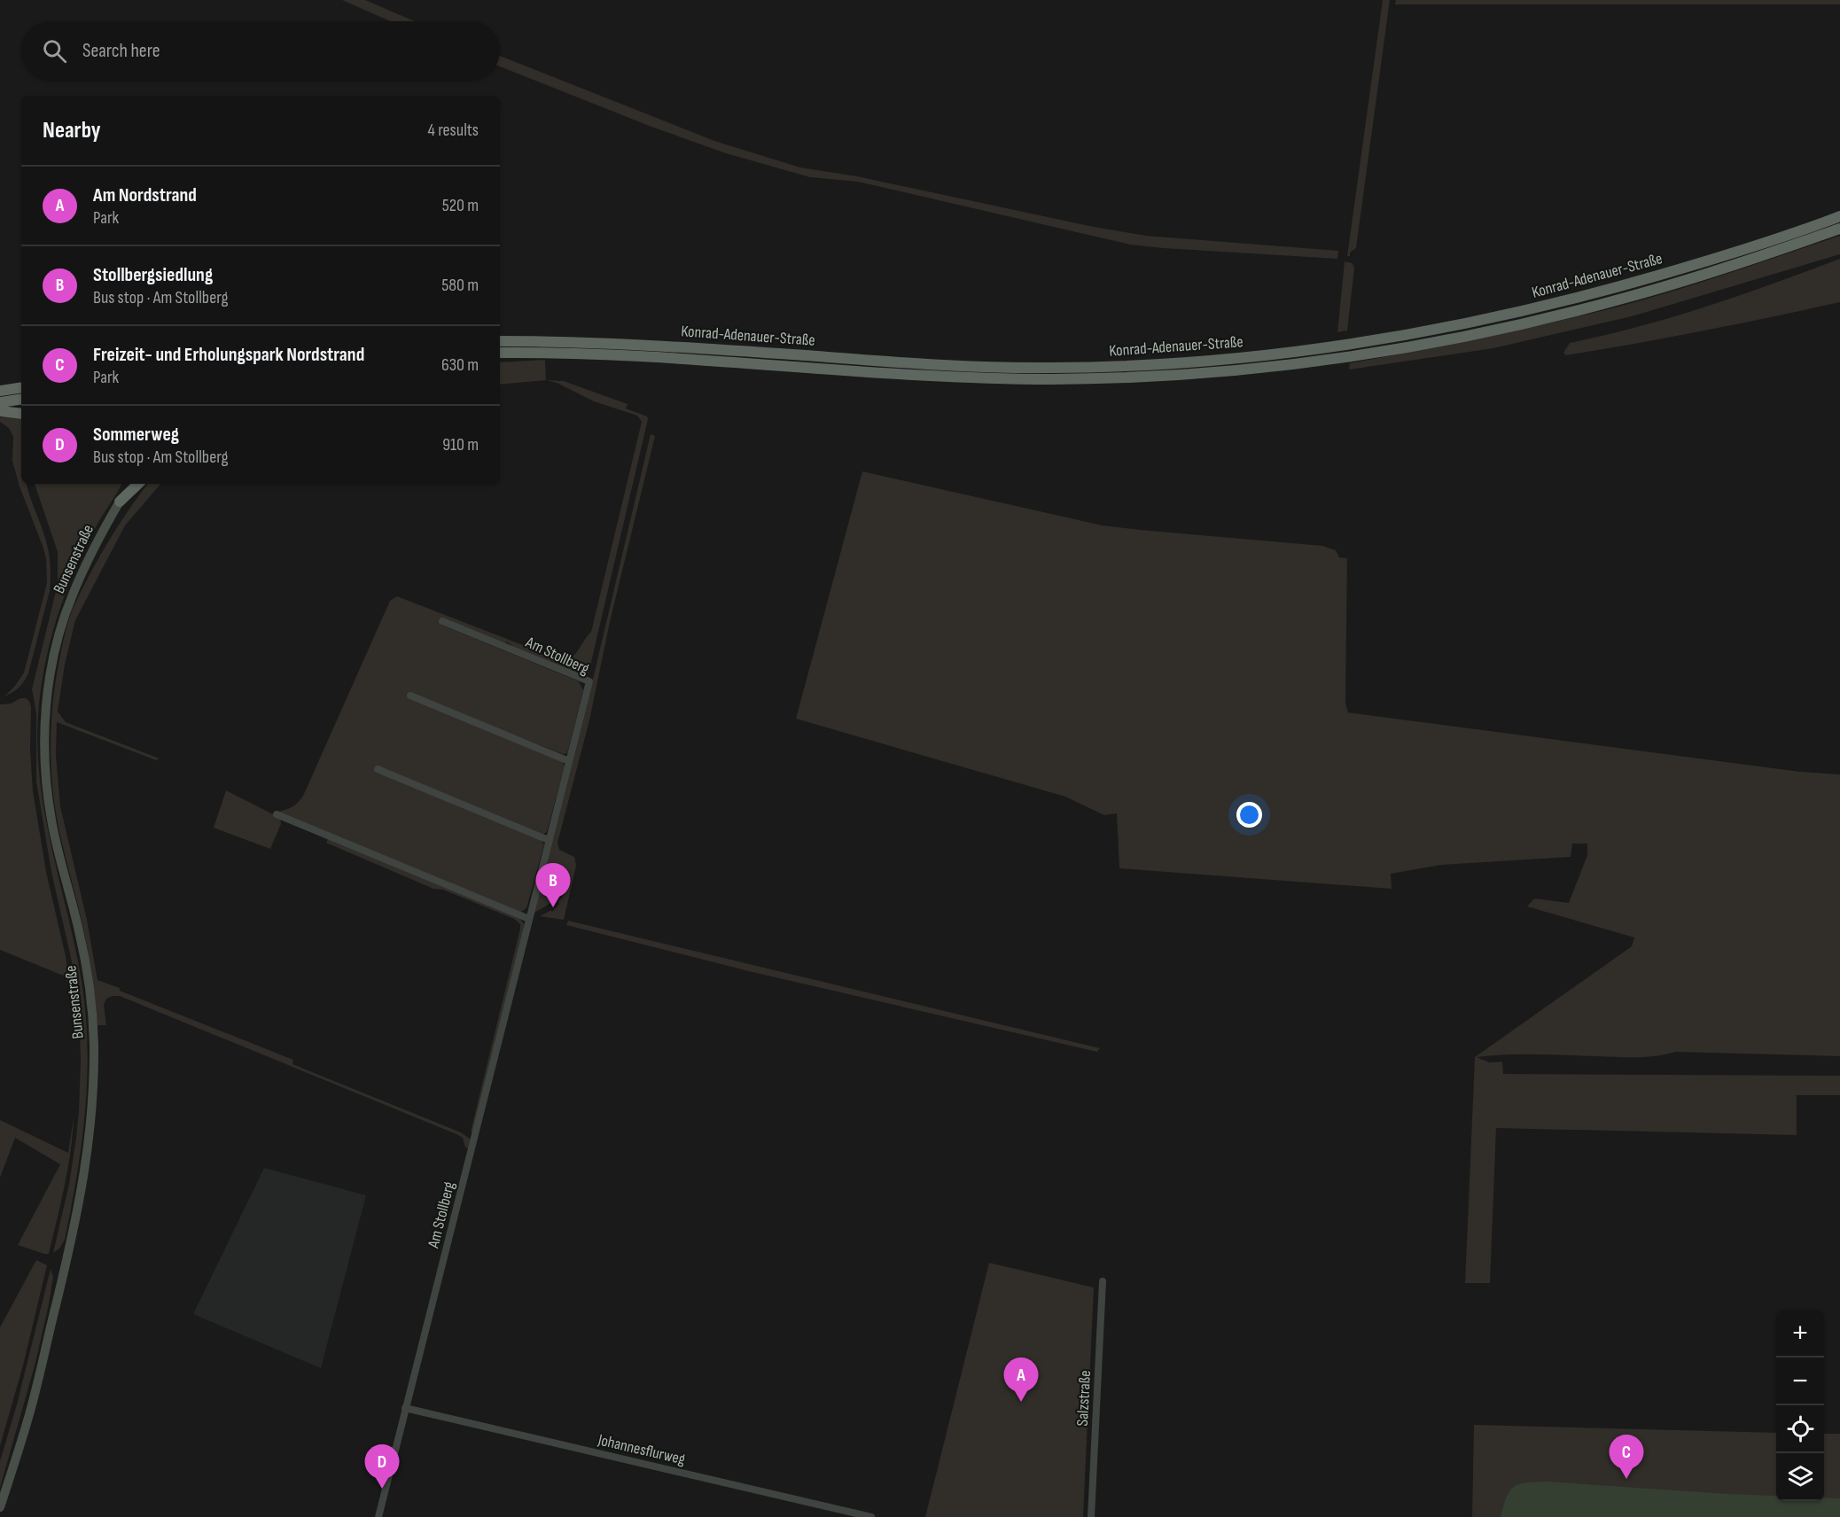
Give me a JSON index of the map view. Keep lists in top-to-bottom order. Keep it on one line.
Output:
{"streets":{"highway":["Konrad-Adenauer-Straße"],"main road":["Bunsenstraße"],"street":["Am Stollberg","Salzstraße","Johannesflurweg"]},"crossings":[["Am Stollberg","Johannesflurweg"]],"page":{"search":"Search here","heading":["Nearby","4 results"],"list":[{"mark":"A","name":"Am Nordstrand","note":"Park","value":"520 m"},{"mark":"B","name":"Stollbergsiedlung","note":"Bus stop · Am Stollberg","value":"580 m"},{"mark":"C","name":"Freizeit- und Erholungspark Nordstrand","note":"Park","value":"630 m"},{"mark":"D","name":"Sommerweg","note":"Bus stop · Am Stollberg","value":"910 m"}],"pins":["B","A","C","D"],"map_buttons":["+","−"]}}
